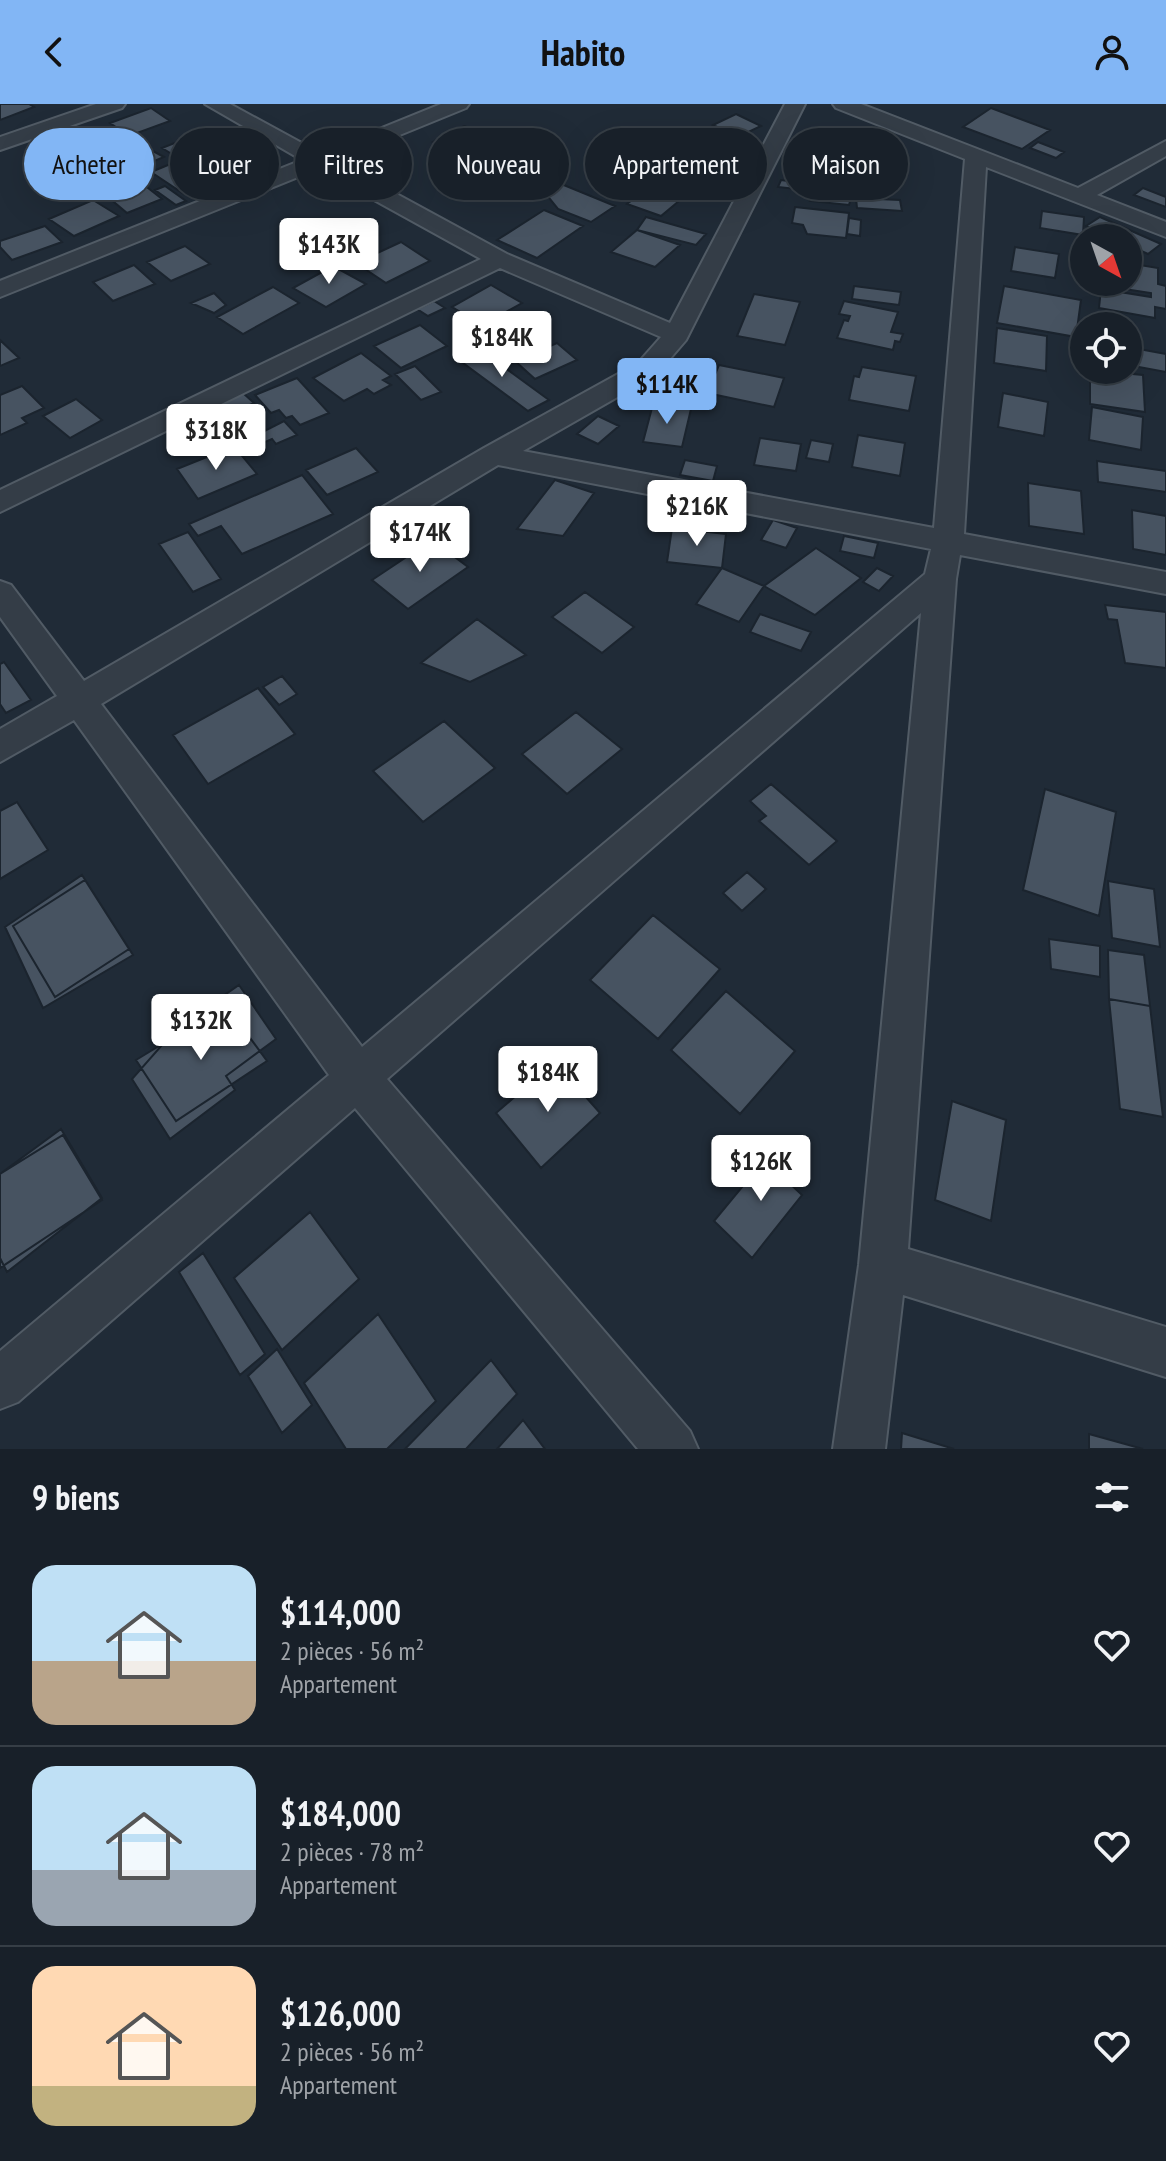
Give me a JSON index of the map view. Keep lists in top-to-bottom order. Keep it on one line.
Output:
{"north":"bottom right","page":{"header":"Habito","chip":["Acheter","Louer","Filtres","Nouveau","Appartement","Maison"],"price":["$143K","$184K","$114K","$318K","$216K","$174K","$132K","$184K","$126K"],"heading":"9 biens","list":[{"name":"$114,000","note":"2 pièces · 56 m² · Appartement"},{"name":"$184,000","note":"2 pièces · 78 m² · Appartement"},{"name":"$126,000","note":"2 pièces · 56 m² · Appartement"}]}}
